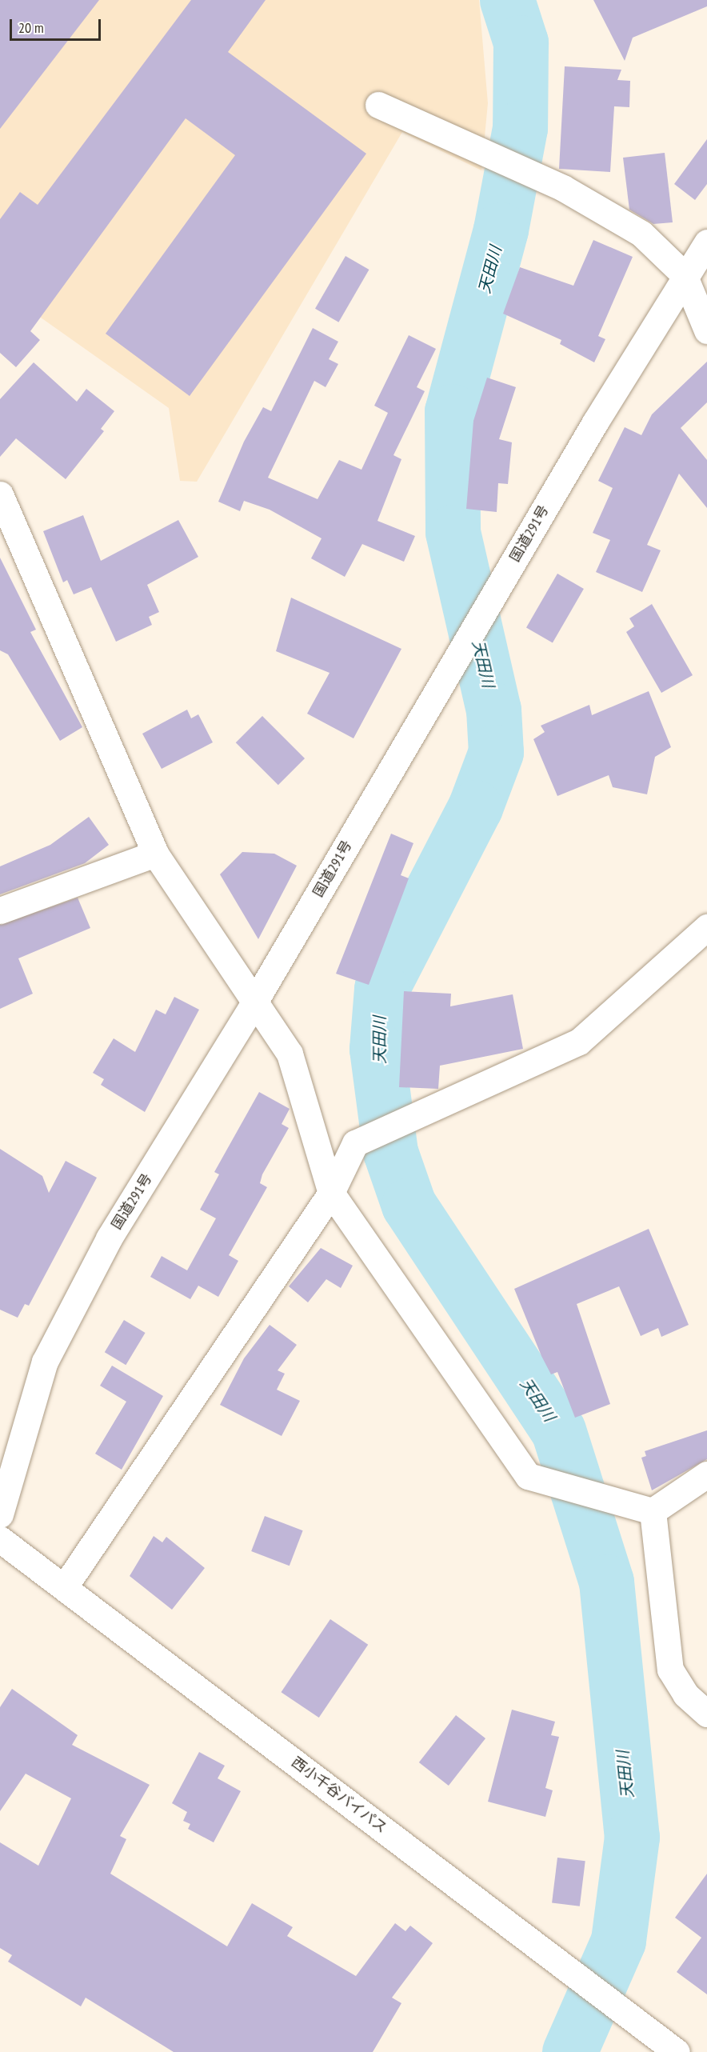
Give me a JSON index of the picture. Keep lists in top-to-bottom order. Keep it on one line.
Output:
{"streets":{"main road":["国道291号","西小千谷バイパス"]},"water":["天田川"],"scale_bar":"20 m"}
